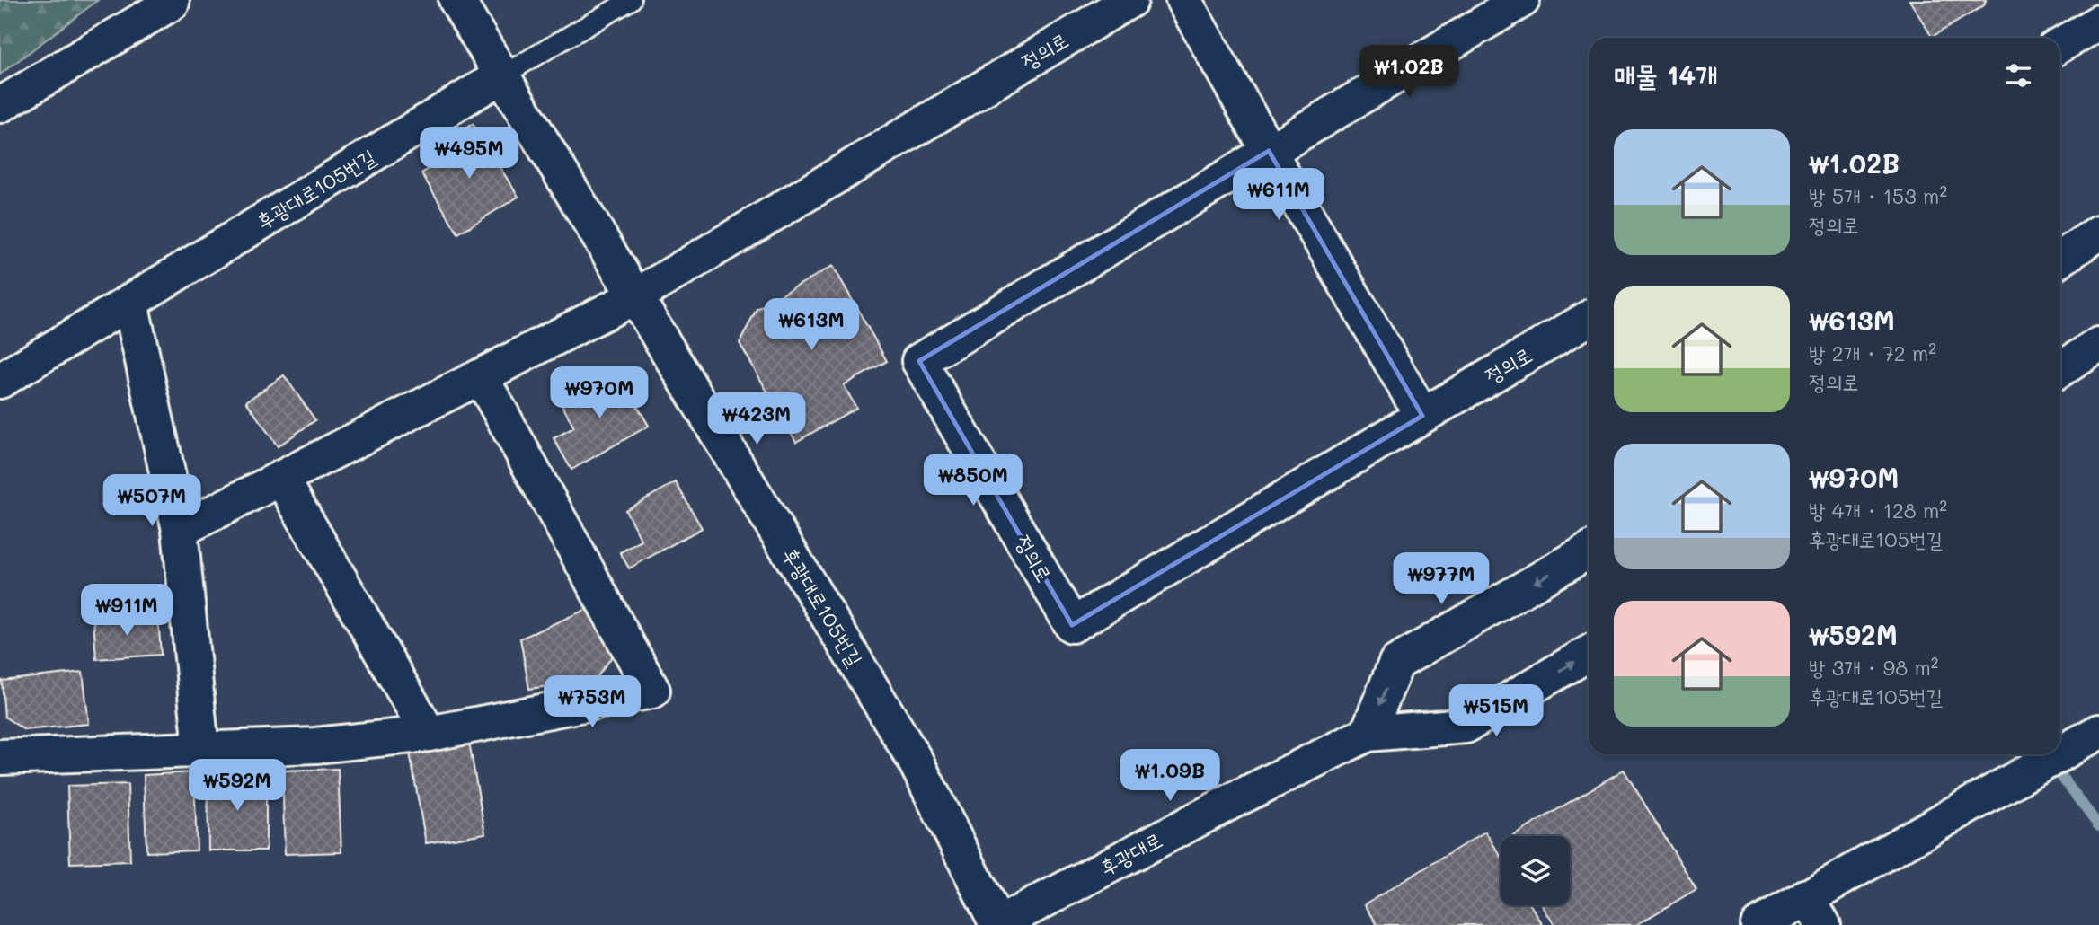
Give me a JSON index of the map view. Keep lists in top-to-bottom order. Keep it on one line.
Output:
{"streets":{"street":["정의로","후광대로105번길","후광대로"]},"crossings":[["정의로","후광대로105번길"],["후광대로105번길","후광대로"]],"page":{"heading":"매물 14개","price":["₩1.02B","₩495M","₩611M","₩613M","₩970M","₩423M","₩850M","₩507M","₩977M","₩911M","₩753M","₩515M","₩1.09B","₩592M"],"list":[{"name":"₩1.02B","note":"방 5개 · 153 m² · 정의로"},{"name":"₩613M","note":"방 2개 · 72 m² · 정의로"},{"name":"₩970M","note":"방 4개 · 128 m² · 후광대로105번길"},{"name":"₩592M","note":"방 3개 · 98 m² · 후광대로105번길"}]}}
